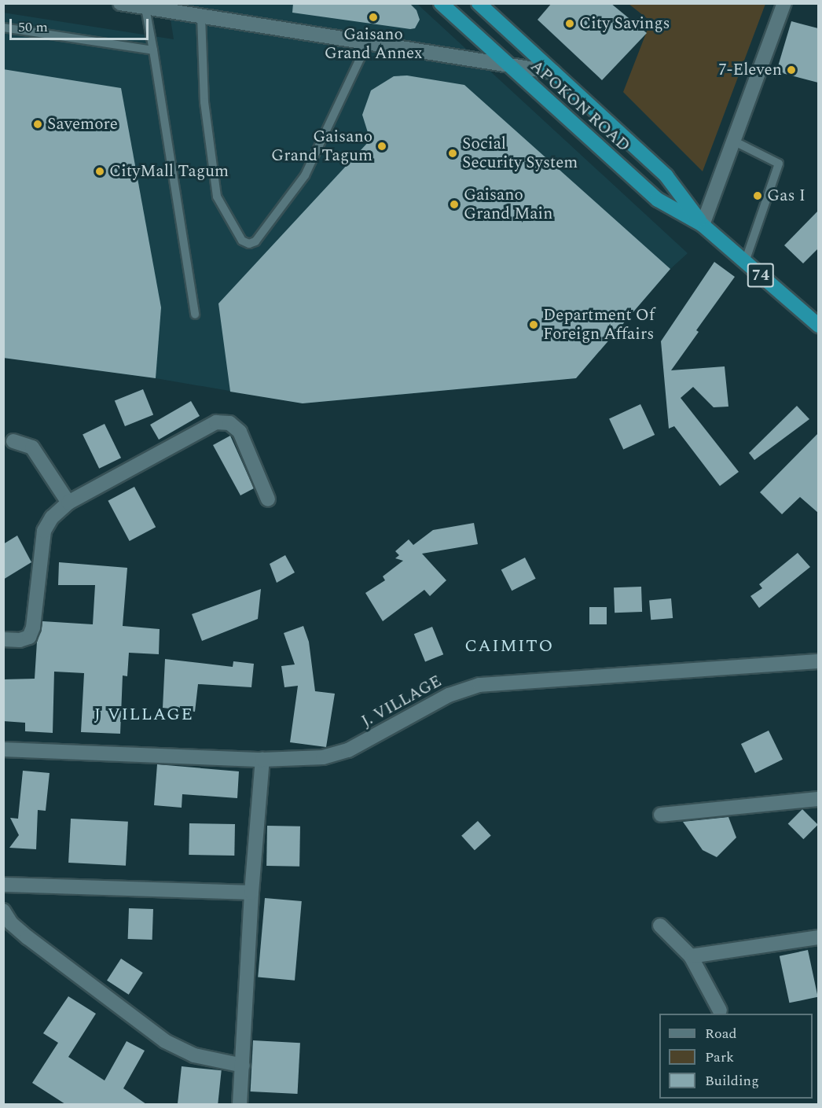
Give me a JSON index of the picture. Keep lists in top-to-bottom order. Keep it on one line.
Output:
{"streets":{"highway":["APOKON ROAD","74"],"street":["J. VILLAGE"]},"districts":["CAIMITO","J VILLAGE"],"places":["Gaisano Grand Annex","City Savings","7-Eleven","Savemore","Gaisano Grand Tagum","Social Security System","CityMall Tagum","Gas I","Gaisano Grand Main","Department Of Foreign Affairs"],"legend":["Road","Park","Building"],"scale_bar":"50 m"}
